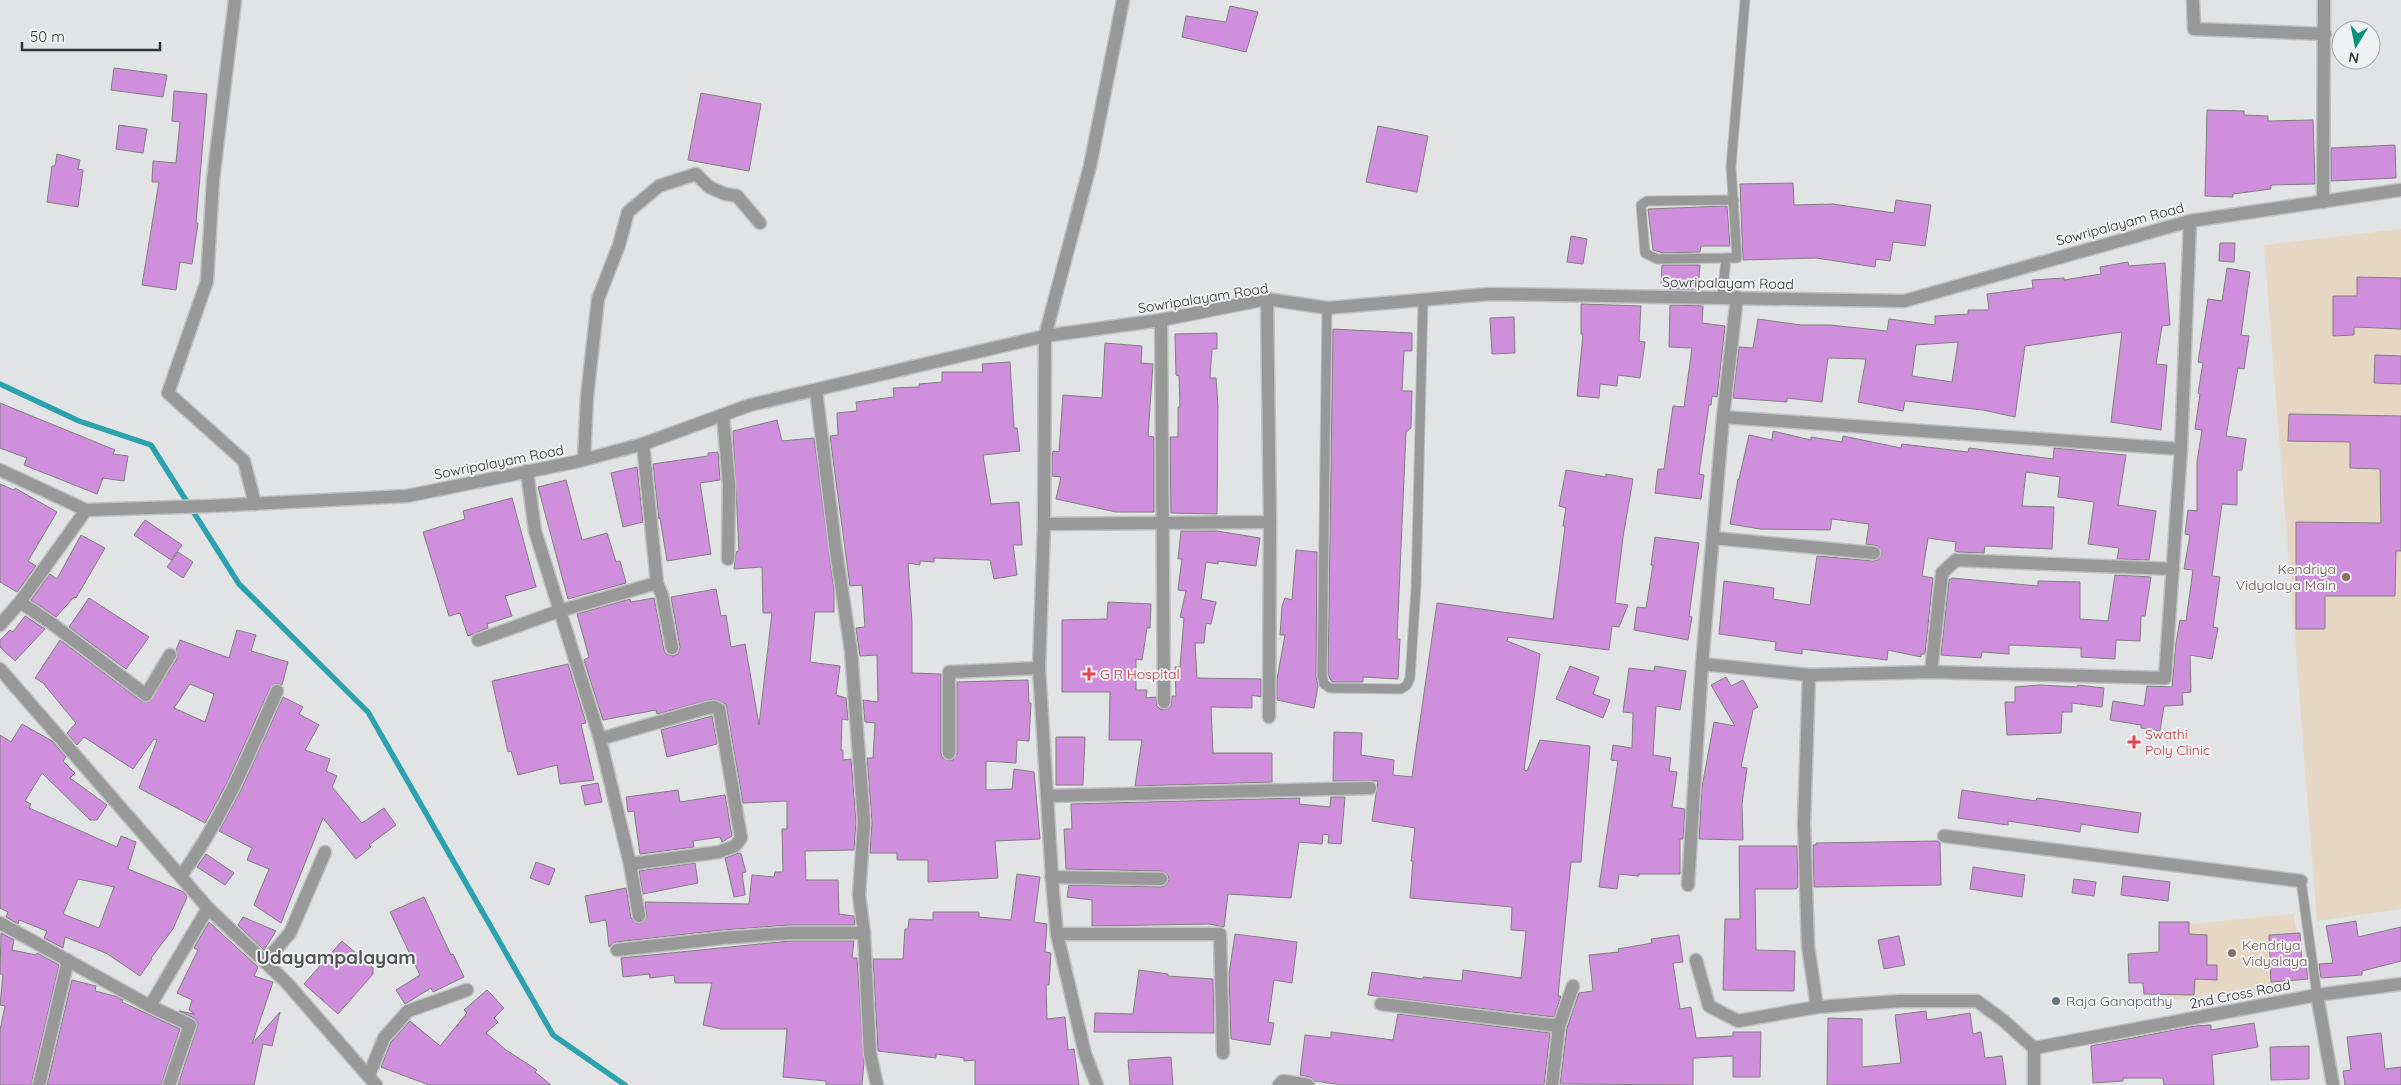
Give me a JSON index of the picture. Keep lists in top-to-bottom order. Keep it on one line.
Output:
{"streets":{"street":["Sowripalayam Road","2nd Cross Road"]},"districts":["Udayampalayam"],"places":{"other":["Kendriya Vidyalaya Main","Kendriya Vidyalaya","Raja Ganapathy"],"health":["G R Hospital","Swathi Poly Clinic"]},"scale_bar":"50 m","north":"bottom"}
